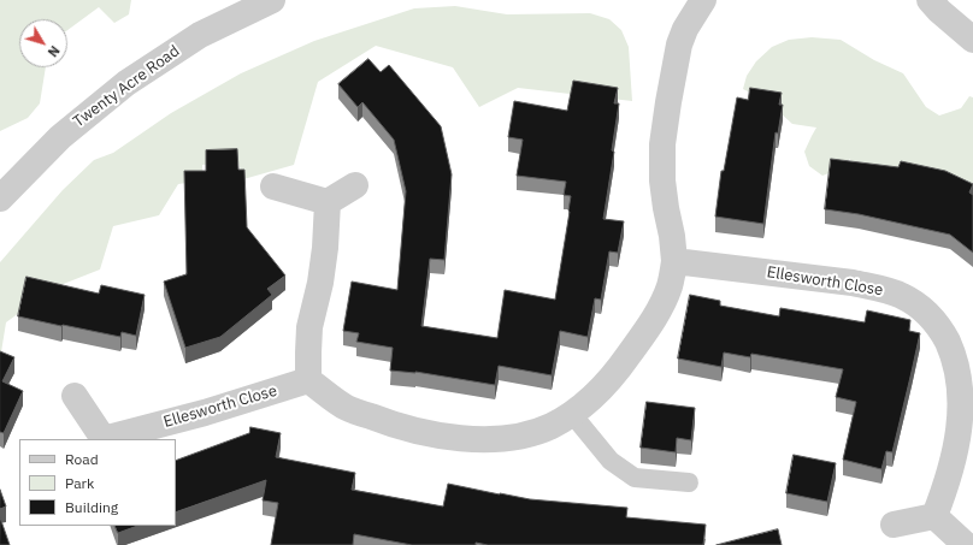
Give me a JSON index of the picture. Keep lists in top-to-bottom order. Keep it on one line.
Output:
{"streets":{"street":["Twenty Acre Road","Ellesworth Close"]},"legend":["Road","Park","Building"],"north":"bottom right"}
